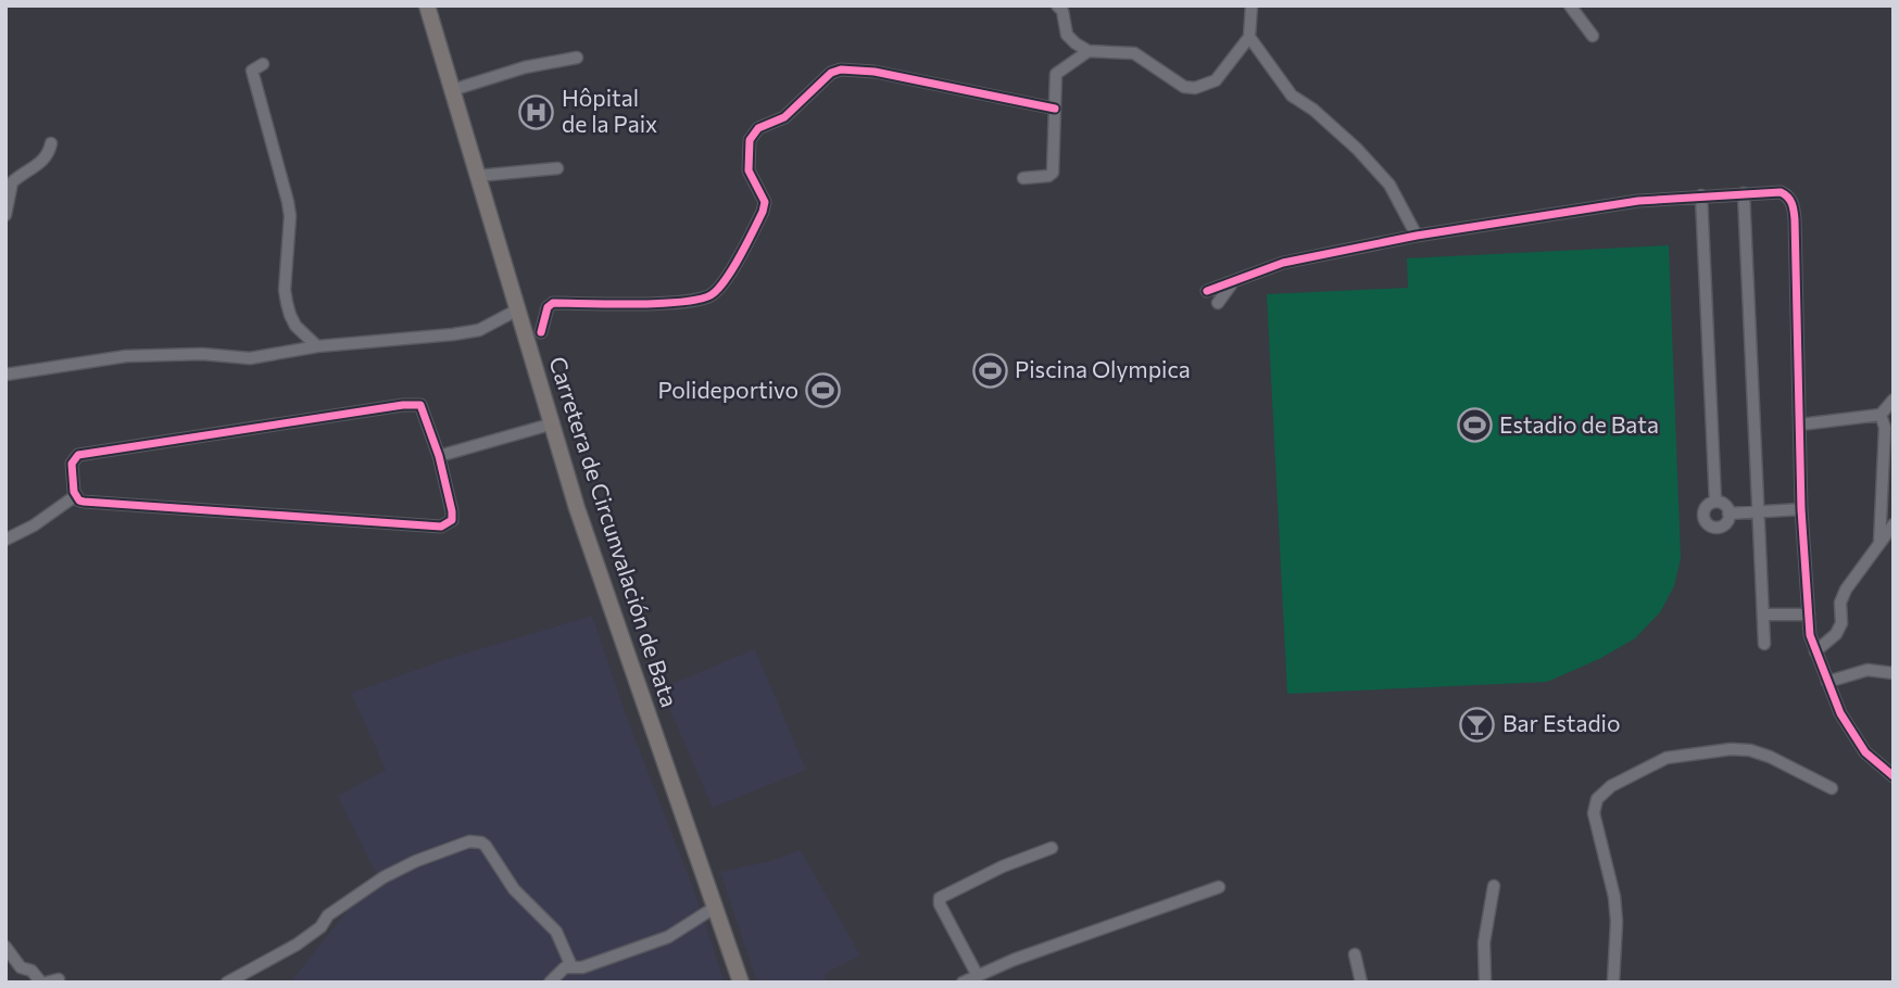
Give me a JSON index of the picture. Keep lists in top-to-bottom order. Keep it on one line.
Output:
{"streets":{"main road":["Carretera de Circunvalación de Bata"]},"places":{"hospital":["Hôpital de la Paix"],"sports":["Piscina Olympica","Polideportivo","Estadio de Bata"],"bar":["Bar Estadio"]}}
